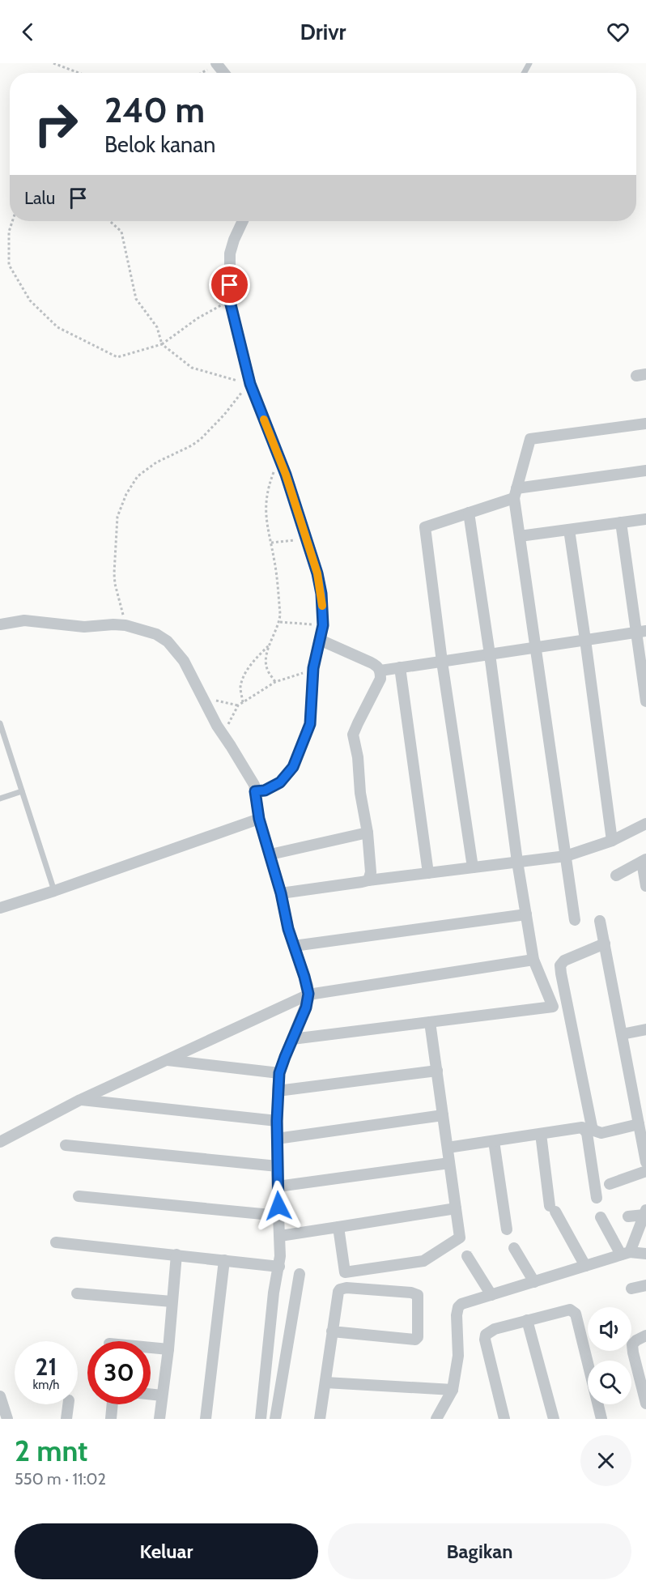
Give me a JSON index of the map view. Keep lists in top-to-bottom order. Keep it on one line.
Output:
{"page":{"header":"Drivr","turn":["240 m","Belok kanan"],"then":"Lalu","speed":"21 km/h","limit":"30","heading":["2 mnt","550 m · 11:02"],"buttons":["Keluar","Bagikan"]}}
